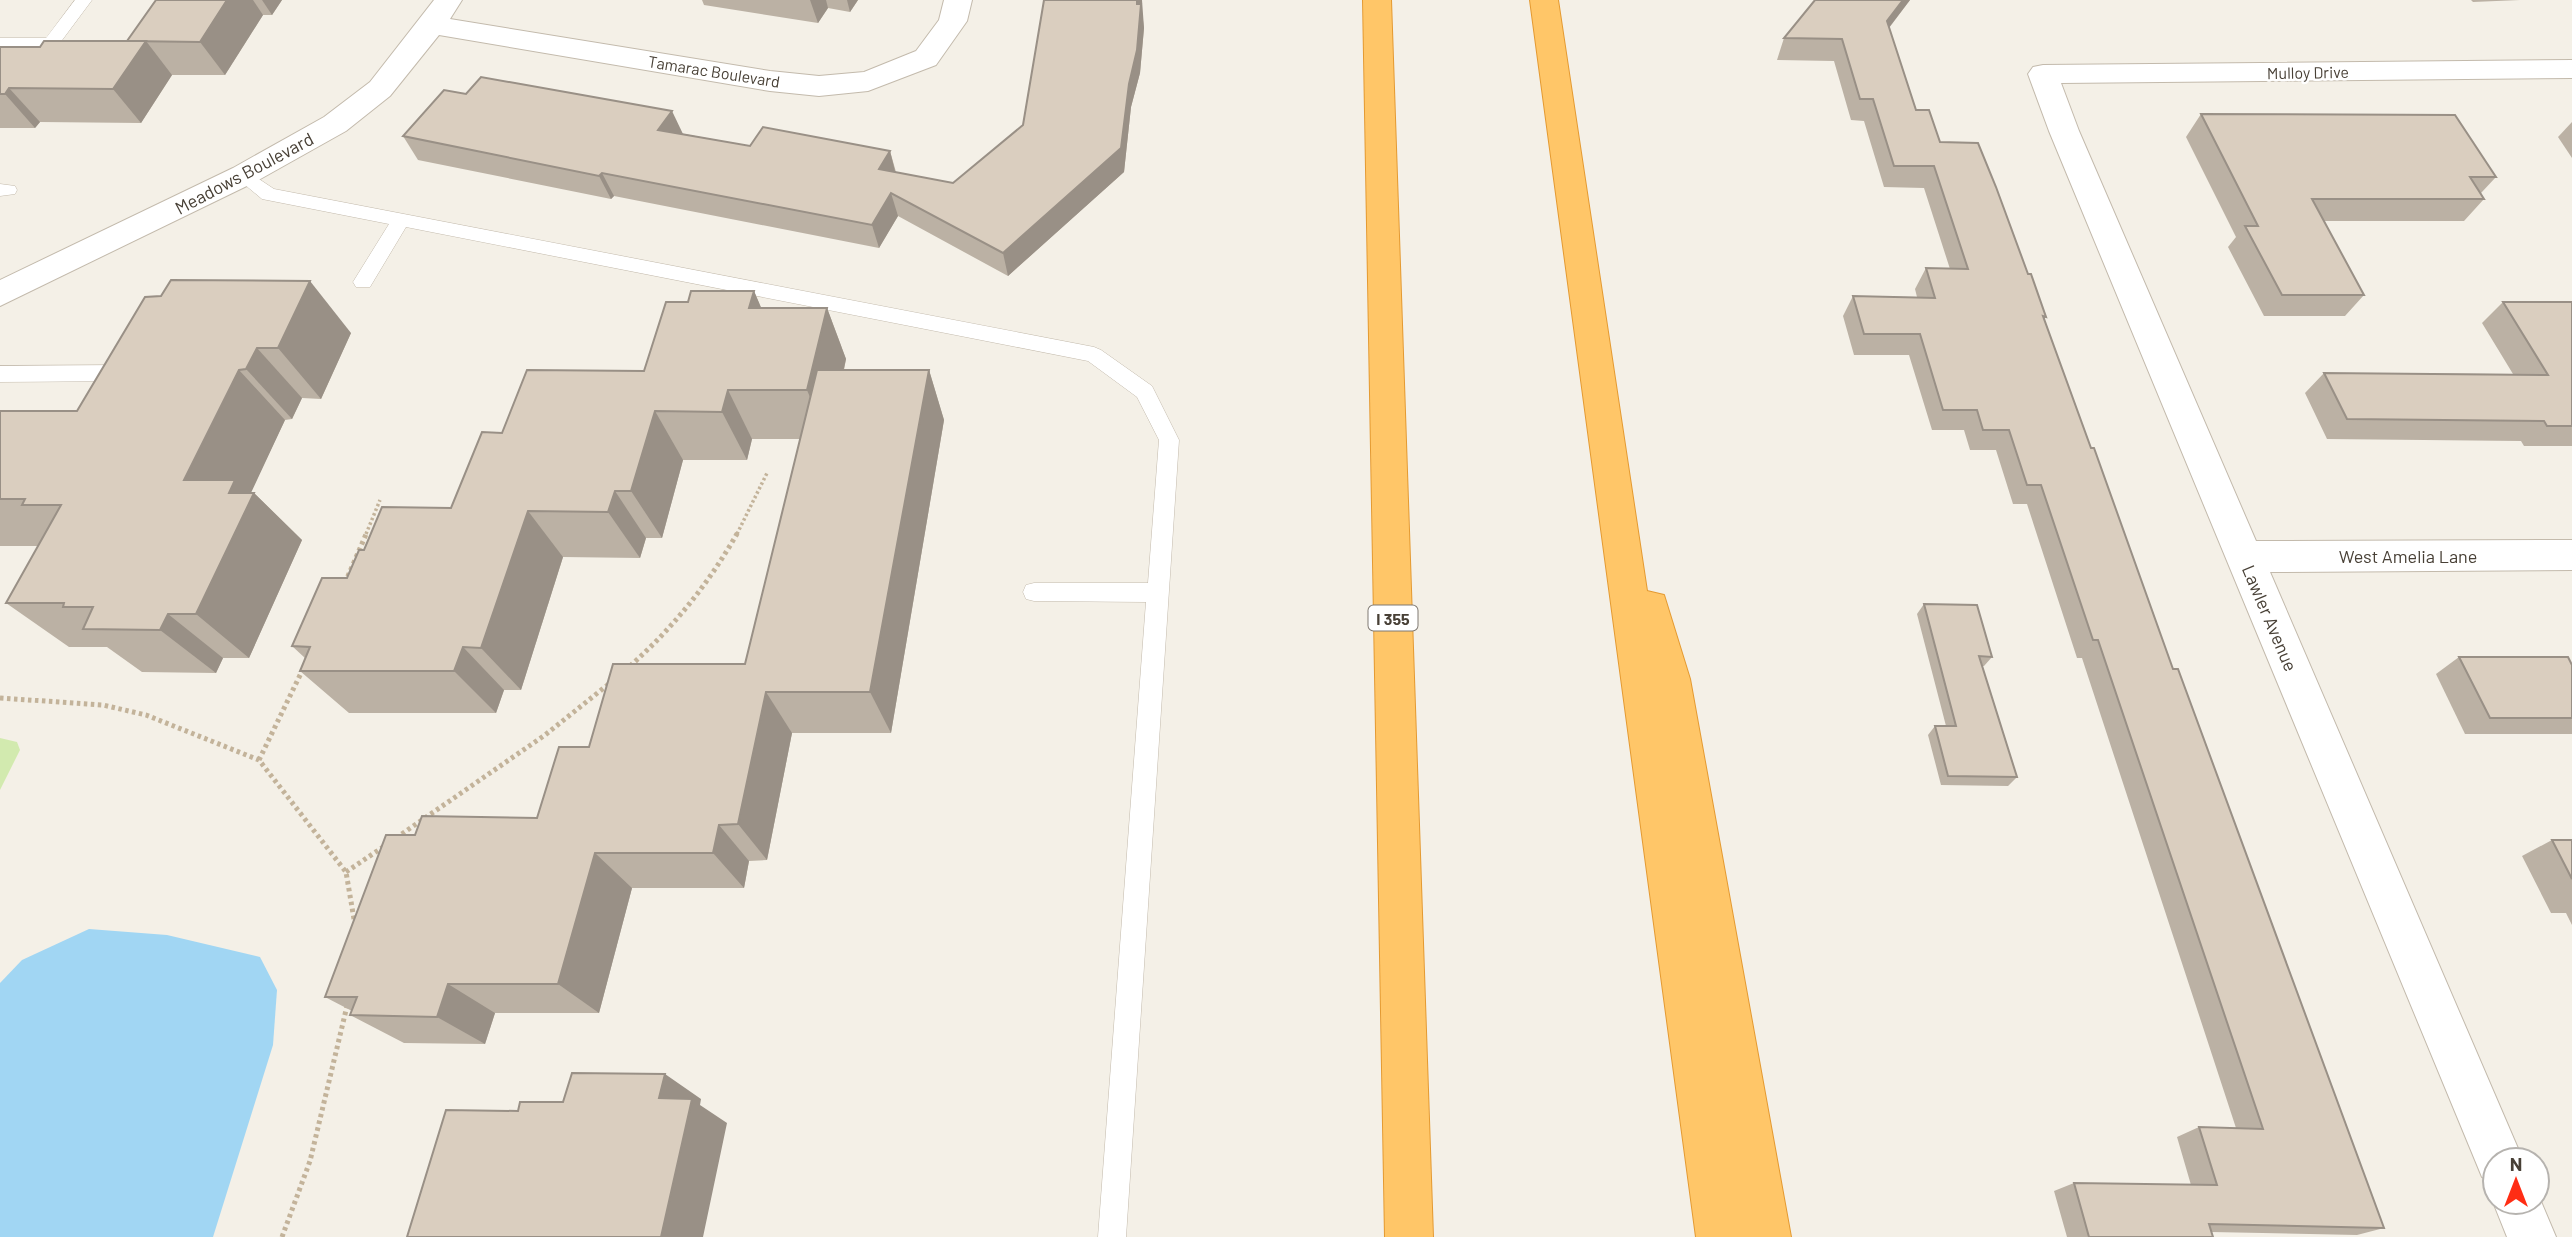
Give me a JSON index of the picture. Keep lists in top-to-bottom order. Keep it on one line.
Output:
{"streets":{"highway":["I 355"],"street":["Tamarac Boulevard","Mulloy Drive","Meadows Boulevard","West Amelia Lane","Lawler Avenue"]},"crossings":[["Tamarac Boulevard","Meadows Boulevard"],["Mulloy Drive","Lawler Avenue"],["West Amelia Lane","Lawler Avenue"]],"north":"top"}
